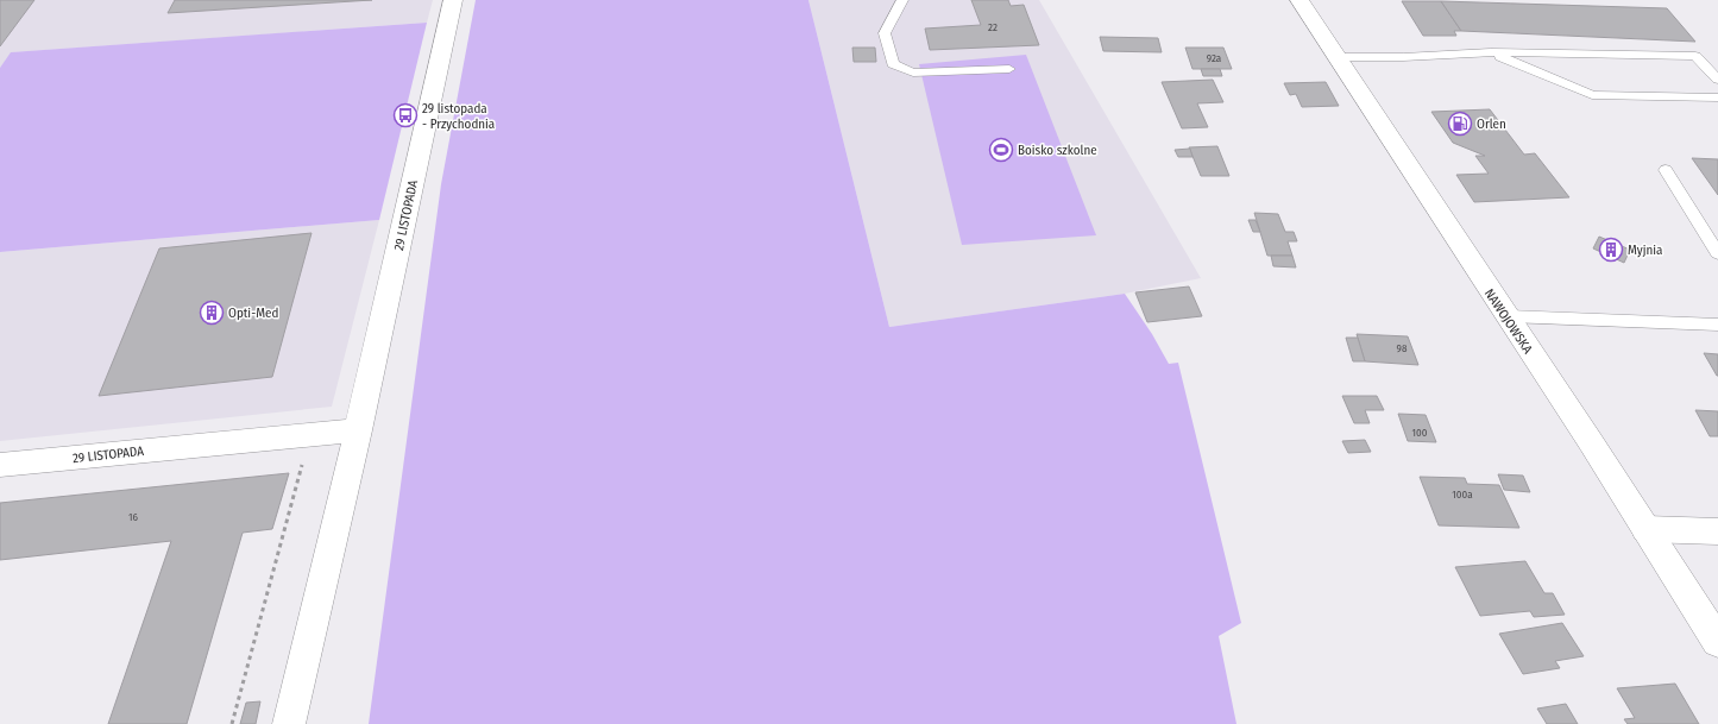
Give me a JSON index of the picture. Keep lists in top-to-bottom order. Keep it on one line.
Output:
{"streets":{"street":["29 LISTOPADA","NAWOJOWSKA"]},"places":{"bus stop":["29 listopada - Przychodnia"],"fuel station":["Orlen"],"sports":["Boisko szkolne"],"building":["Myjnia","Opti-Med"]},"house_numbers":["22","92a","98","100","100a","16"]}
